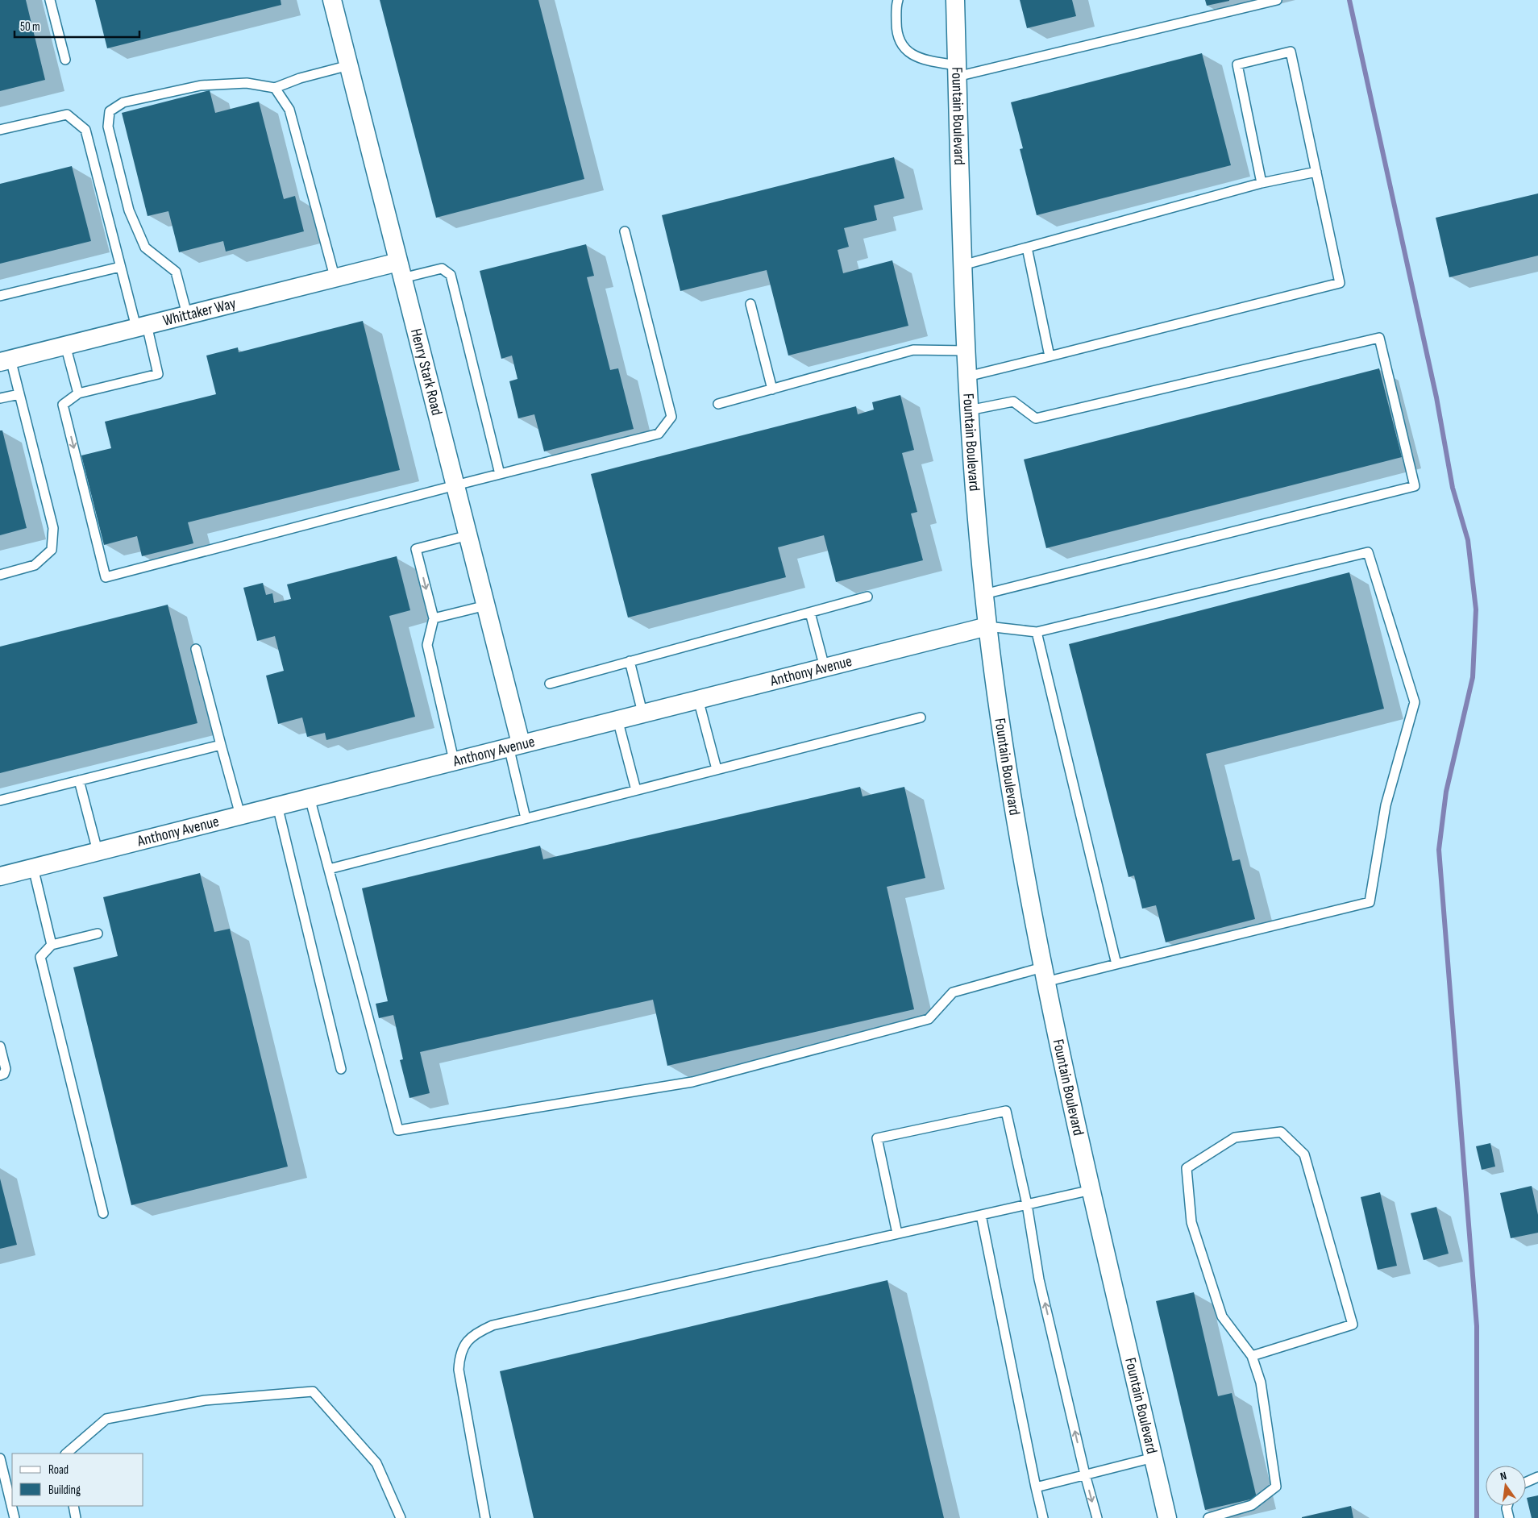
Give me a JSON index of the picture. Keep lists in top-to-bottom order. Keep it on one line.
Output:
{"streets":{"street":["Fountain Boulevard","Whittaker Way","Henry Stark Road","Anthony Avenue"]},"crossings":[["Fountain Boulevard","Anthony Avenue"],["Whittaker Way","Henry Stark Road"],["Henry Stark Road","Anthony Avenue"]],"legend":["Road","Building"],"scale_bar":"50 m","north":"top"}
